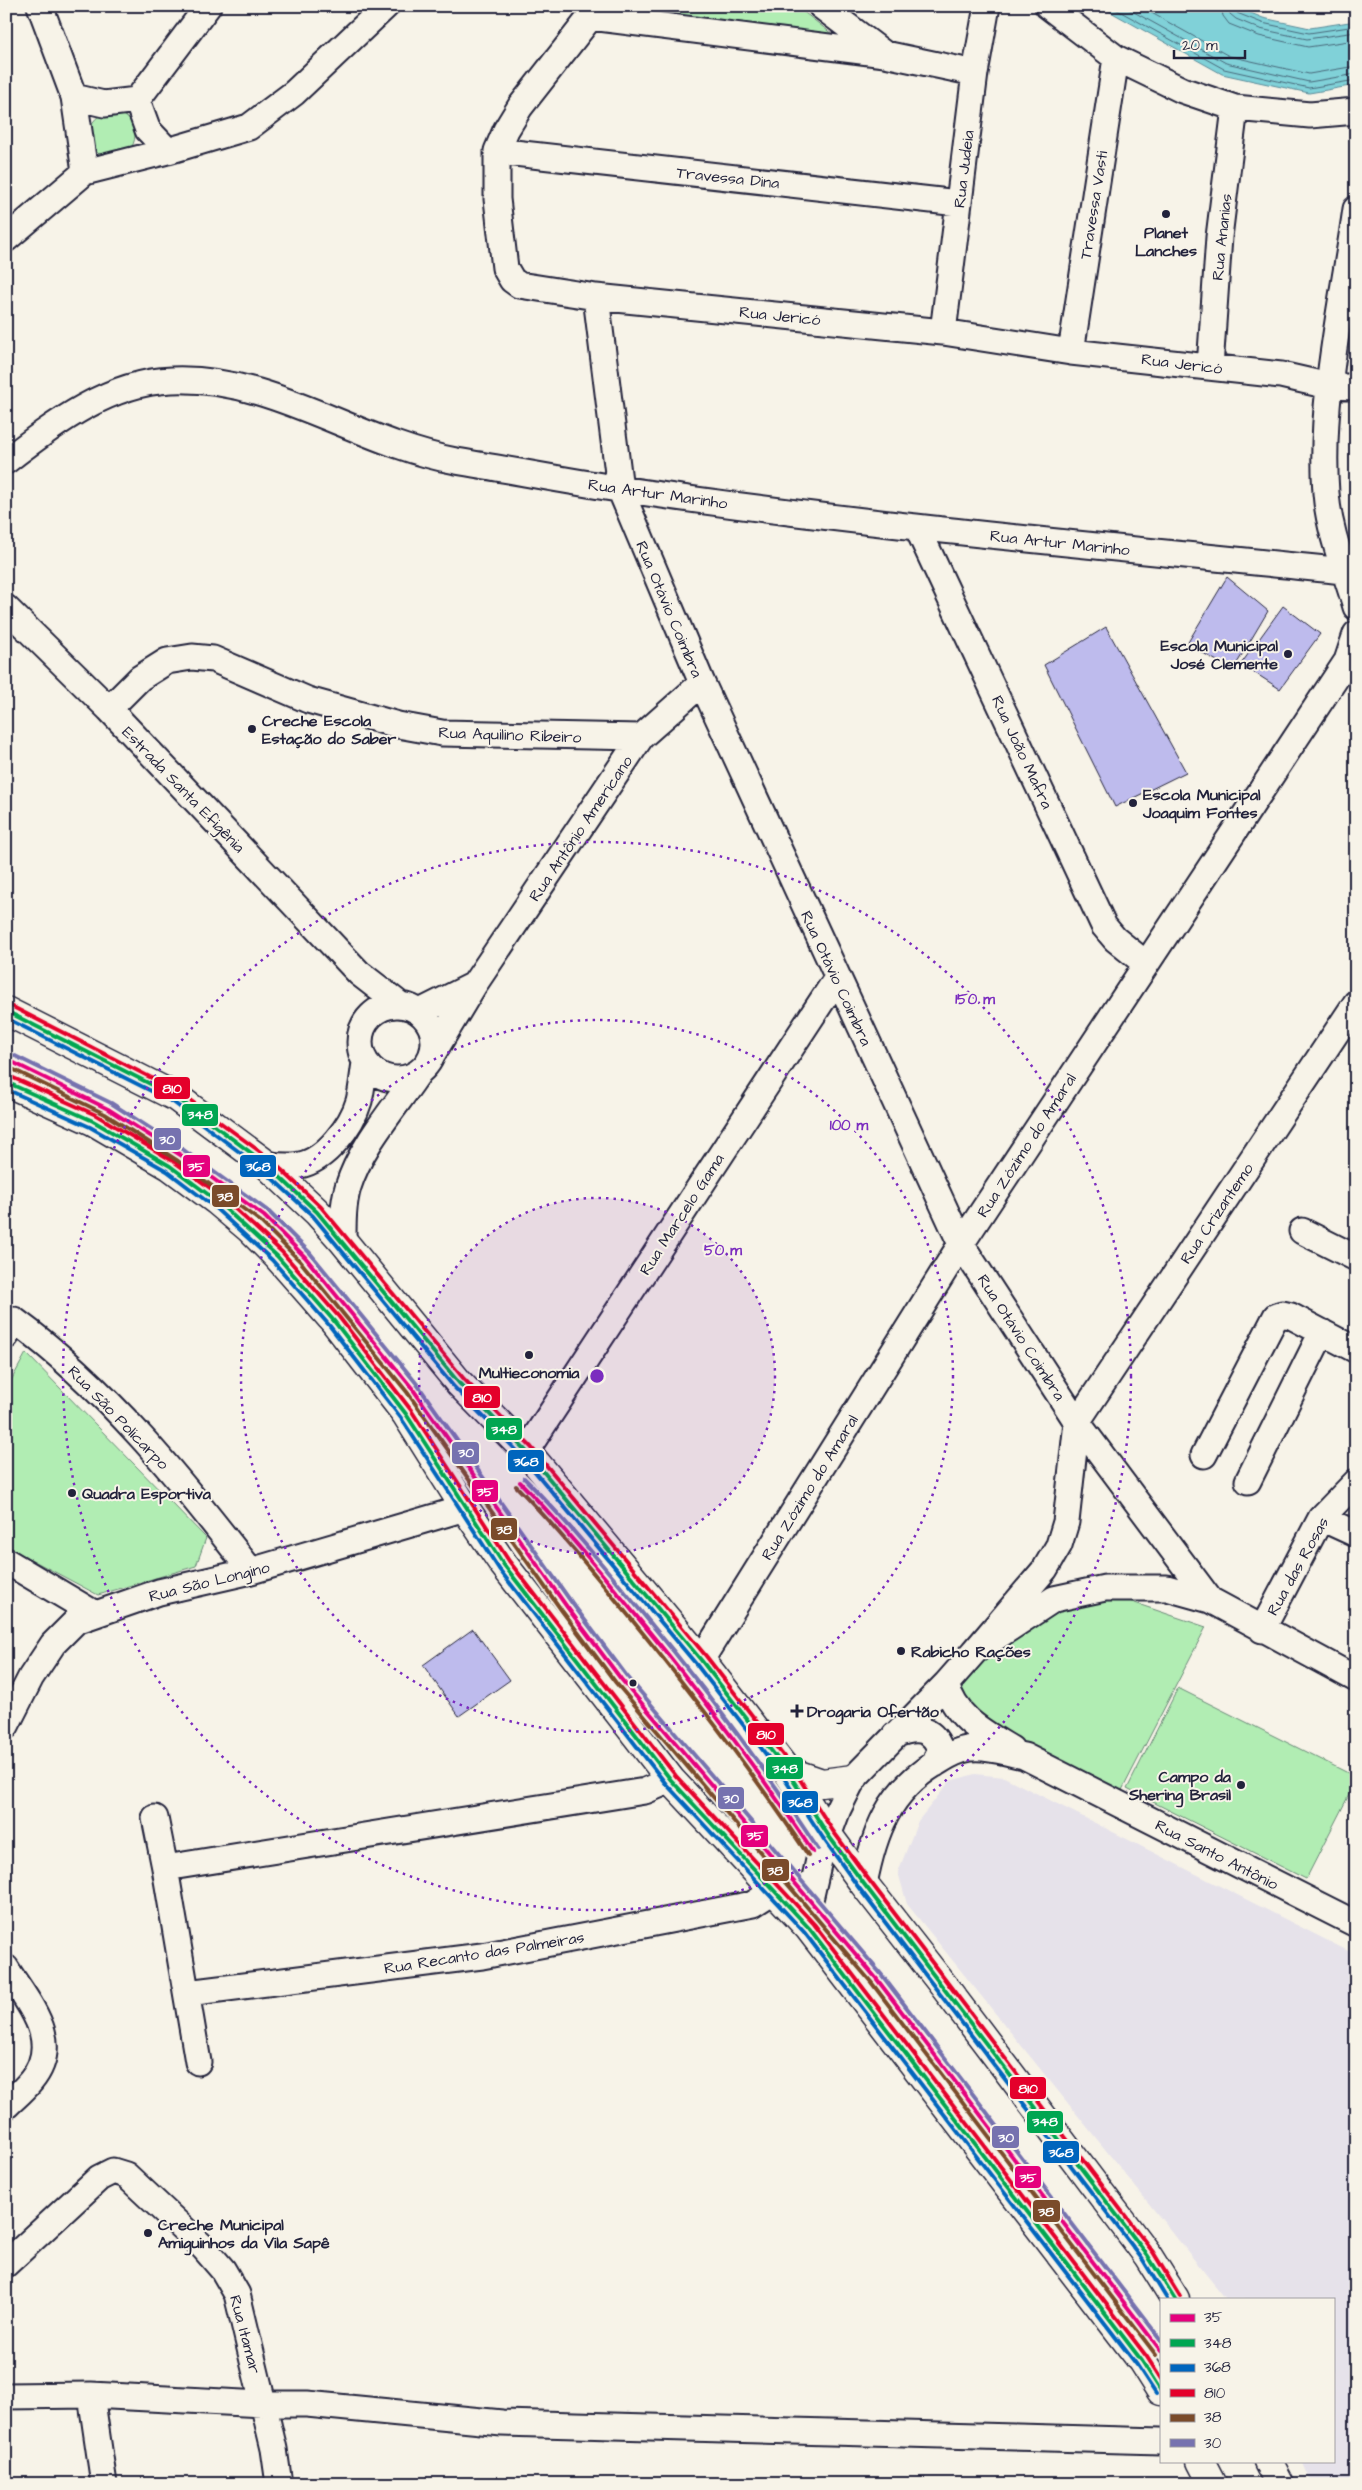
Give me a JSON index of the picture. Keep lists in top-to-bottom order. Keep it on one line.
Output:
{"streets":{"street":["Rua Judeia","Travessa Dina","Travessa Vasti","Rua Ananias","Rua Jericó","Rua Artur Marinho","Rua Otávio Coimbra","Rua Aquilino Ribeiro","Rua João Mafra","Estrada Santa Efigênia","Rua Antônio Americano","Rua Zózimo do Amaral","Rua Crizantemo","Rua Marcelo Gama","Rua São Policarpo","Rua das Rosas","Rua São Longino","Rua Santo Antônio","Rua Recanto das Palmeiras","Rua Itamar"]},"crossings":[["Rua Judeia","Travessa Dina"],["Rua Judeia","Rua Jericó"],["Travessa Dina","Rua Jericó"],["Travessa Vasti","Rua Jericó"],["Rua Ananias","Rua Jericó"],["Rua Jericó","Rua Otávio Coimbra"],["Rua Artur Marinho","Rua Otávio Coimbra"],["Rua Artur Marinho","Rua João Mafra"],["Rua Otávio Coimbra","Rua Antônio Americano"],["Rua Otávio Coimbra","Rua Zózimo do Amaral"],["Rua Otávio Coimbra","Rua Crizantemo"],["Rua Otávio Coimbra","Rua Marcelo Gama"],["Rua Aquilino Ribeiro","Estrada Santa Efigênia"],["Rua Aquilino Ribeiro","Rua Antônio Americano"],["Rua João Mafra","Rua Zózimo do Amaral"],["Estrada Santa Efigênia","Rua Antônio Americano"],["Rua São Policarpo","Rua São Longino"]],"places":{"other":["Planet Lanches","Escola Municipal José Clemente","Creche Escola Estação do Saber","Escola Municipal Joaquim Fontes","Multieconomia","Quadra Esportiva","Rabicho Rações","Campo da Shering Brasil","Creche Municipal Amiguinhos da Vila Sapê"],"health":["Drogaria Ofertão"]},"lines":["transit line 810","transit line 348","transit line 368","transit line 30","transit line 35","transit line 38"],"legend":["35","348","368","810","38","30"],"scale_bar":"20 m","rings":["150 m","100 m","50 m"]}
